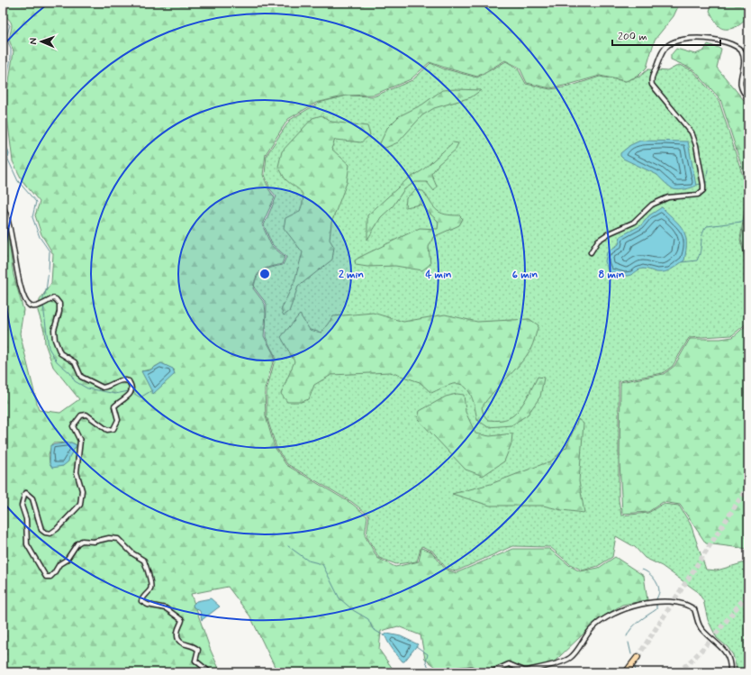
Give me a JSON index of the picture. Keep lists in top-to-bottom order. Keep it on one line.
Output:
{"scale_bar":"200 m","north":"left","rings":["2 min","4 min","6 min","8 min"]}
